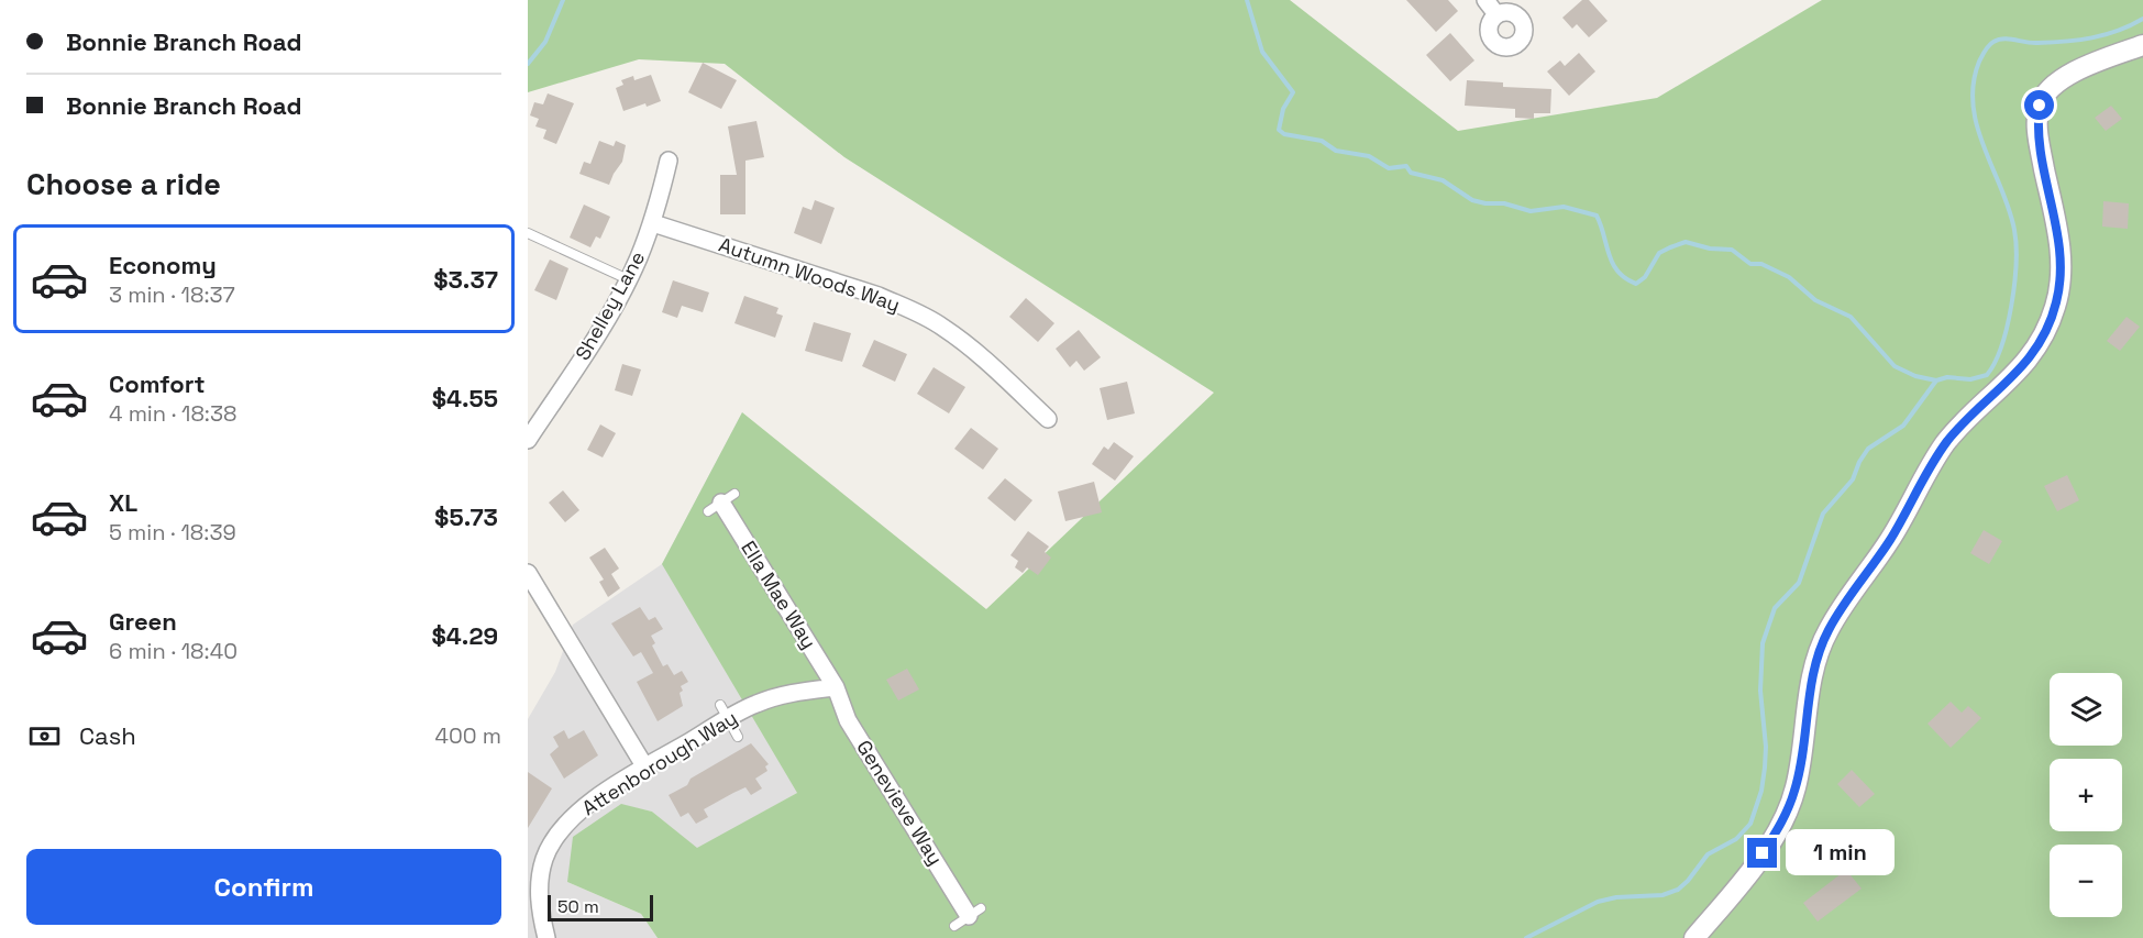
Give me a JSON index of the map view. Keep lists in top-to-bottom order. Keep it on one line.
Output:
{"streets":{"street":["Autumn Woods Way","Shelley Lane","Ella Mae Way","Attenborough Way","Genevieve Way"]},"crossings":[["Autumn Woods Way","Shelley Lane"],["Ella Mae Way","Attenborough Way"],["Ella Mae Way","Genevieve Way"],["Attenborough Way","Genevieve Way"]],"scale_bar":"50 m","page":{"banner":["Bonnie Branch Road","Bonnie Branch Road"],"heading":"Choose a ride","list":[{"name":"Economy","note":"3 min · 18:37","value":"$3.37"},{"name":"Comfort","note":"4 min · 18:38","value":"$4.55"},{"name":"XL","note":"5 min · 18:39","value":"$5.73"},{"name":"Green","note":"6 min · 18:40","value":"$4.29"}],"map_buttons":["+","−"],"pay":["Cash","400 m"],"bubble":"1 min","buttons":"Confirm","scale":"50 m"}}
